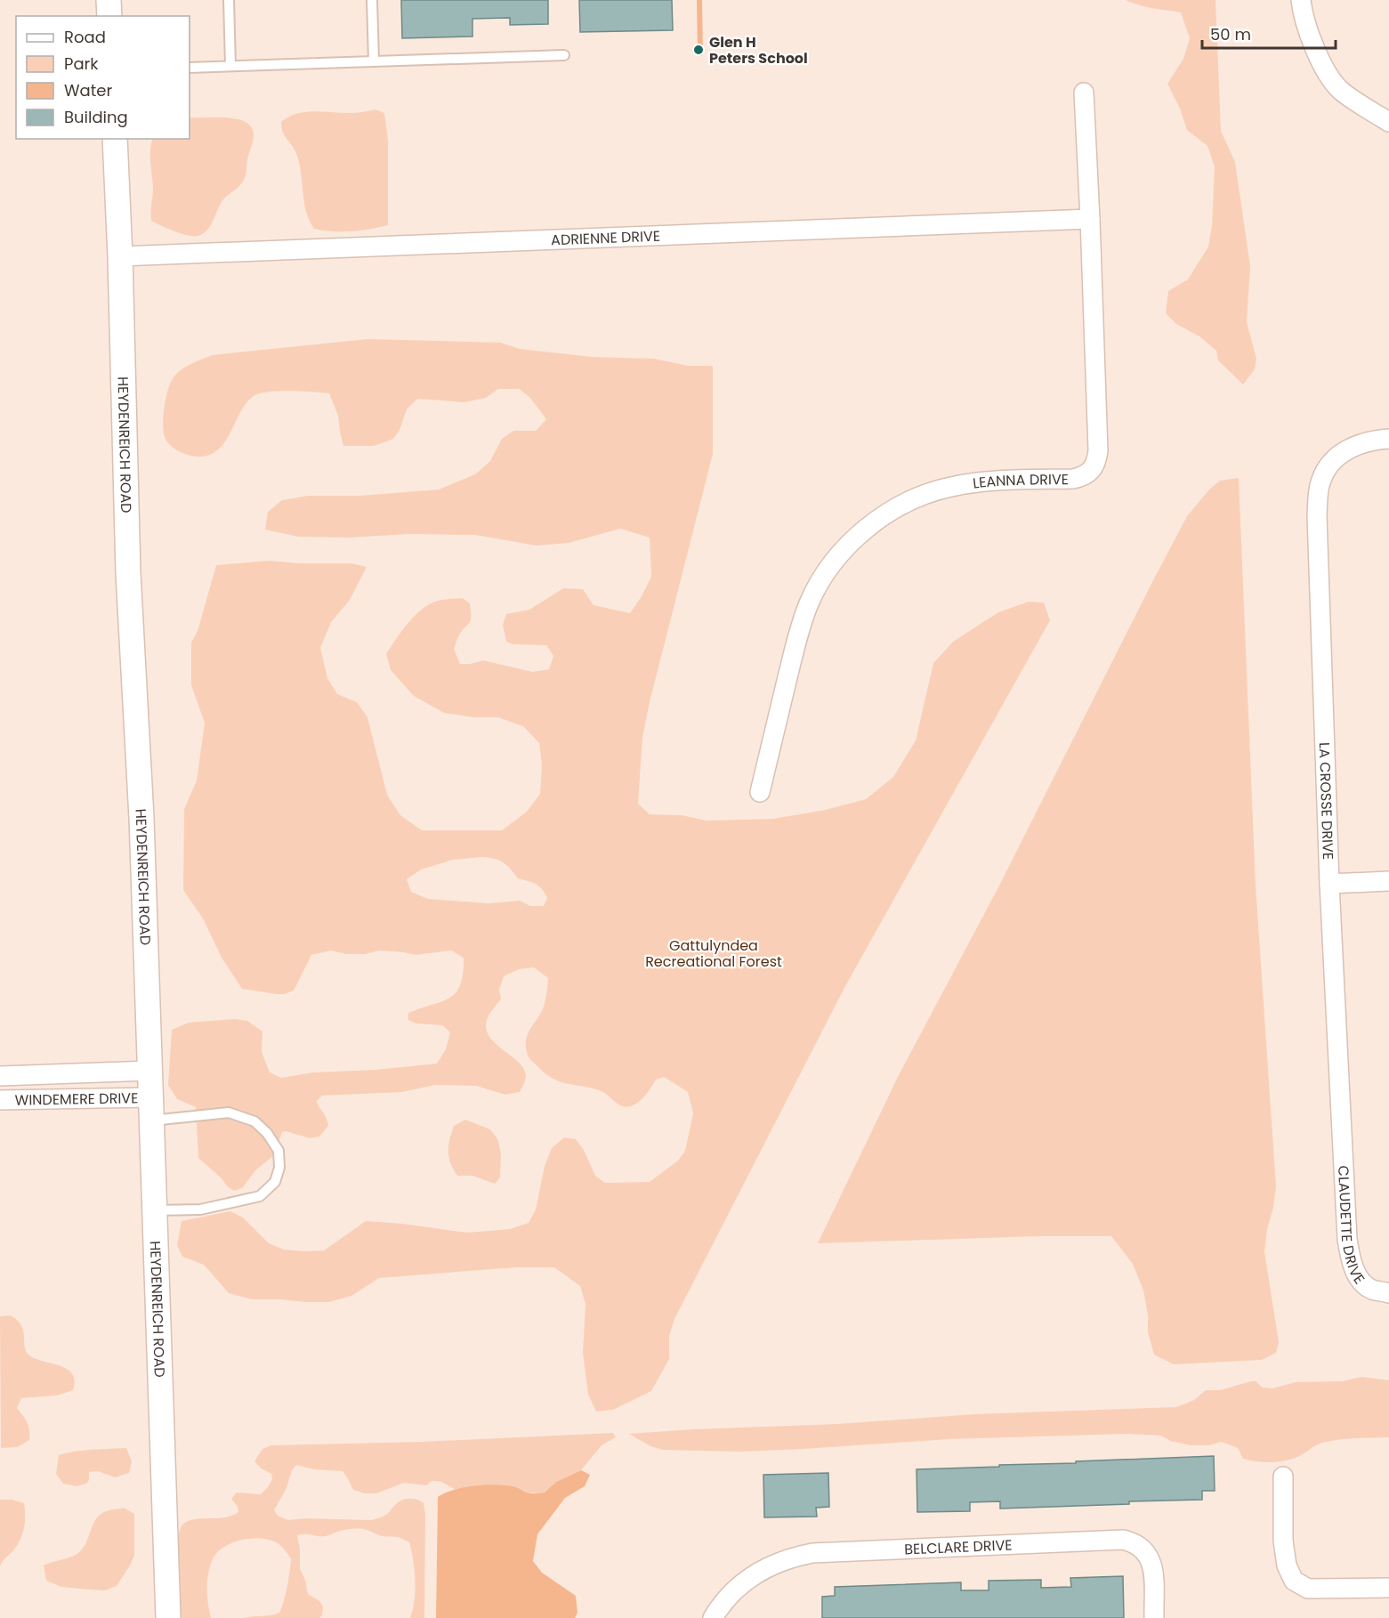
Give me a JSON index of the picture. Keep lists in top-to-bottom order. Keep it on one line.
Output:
{"streets":{"street":["ADRIENNE DRIVE","HEYDENREICH ROAD","LEANNA DRIVE","LA CROSSE DRIVE","WINDEMERE DRIVE","CLAUDETTE DRIVE","BELCLARE DRIVE"]},"crossings":[["ADRIENNE DRIVE","HEYDENREICH ROAD"],["ADRIENNE DRIVE","LEANNA DRIVE"],["HEYDENREICH ROAD","WINDEMERE DRIVE"],["LA CROSSE DRIVE","CLAUDETTE DRIVE"]],"parks":["Gattulyndea Recreational Forest"],"places":["Glen H Peters School"],"legend":["Road","Park","Water","Building"],"scale_bar":"50 m"}
